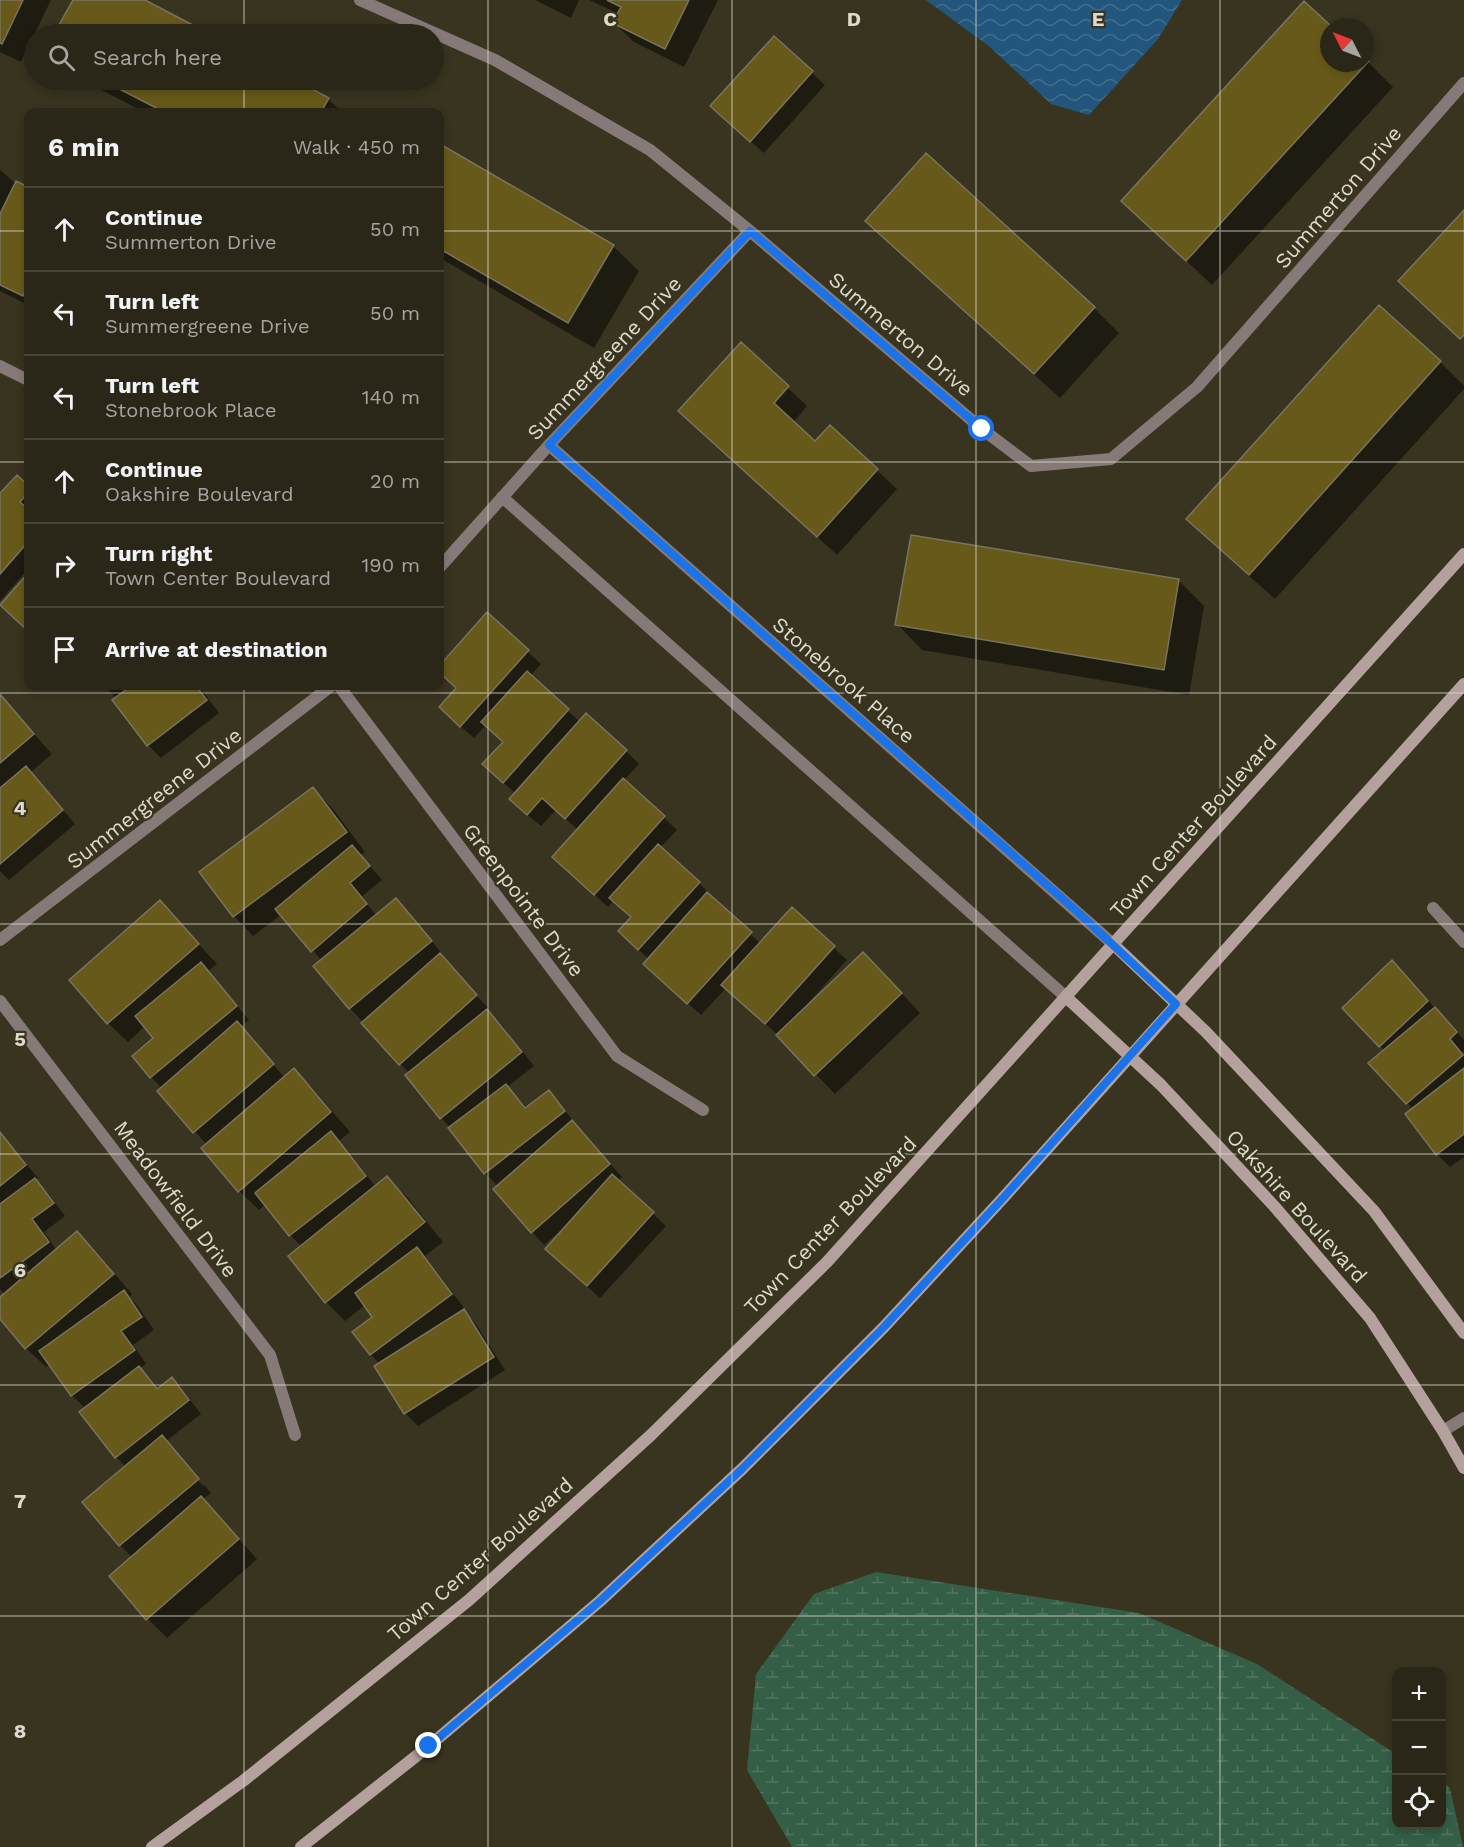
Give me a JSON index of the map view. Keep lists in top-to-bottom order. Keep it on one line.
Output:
{"streets":{"main road":["Town Center Boulevard","Oakshire Boulevard"],"street":["Summerton Drive","Summergreene Drive","Stonebrook Place","Greenpointe Drive","Meadowfield Drive"]},"crossings":[["Summerton Drive","Summergreene Drive"],["Summergreene Drive","Stonebrook Place"],["Stonebrook Place","Town Center Boulevard"],["Town Center Boulevard","Oakshire Boulevard"]],"north":"top left","page":{"search":"Search here","heading":["6 min","Walk · 450 m"],"list":[["Continue","Summerton Drive","50 m"],["Turn left","Summergreene Drive","50 m"],["Turn left","Stonebrook Place","140 m"],["Continue","Oakshire Boulevard","20 m"],["Turn right","Town Center Boulevard","190 m"],"Arrive at destination"],"map_buttons":["+","−"]},"grid":{"columns":["C","D","E"],"rows":["4","5","6","7","8"]}}
